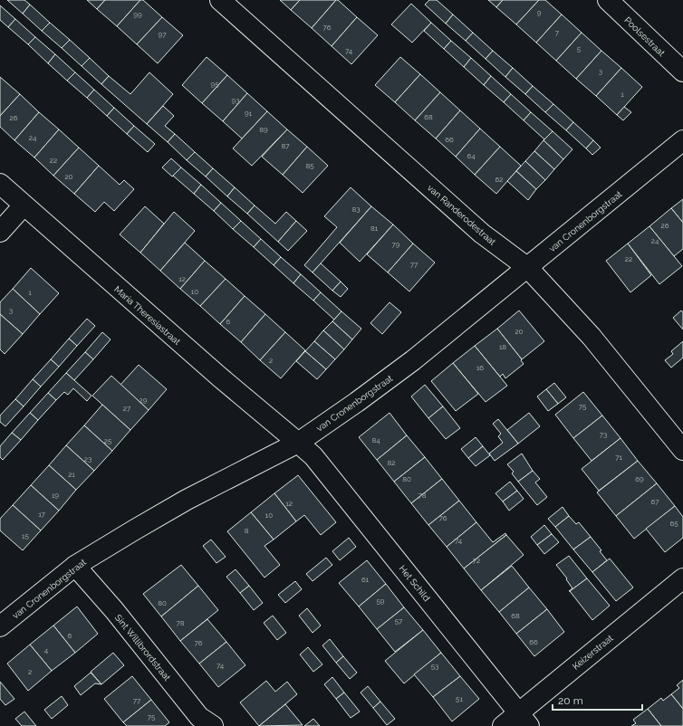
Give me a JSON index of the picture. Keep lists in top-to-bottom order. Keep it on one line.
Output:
{"streets":{"street":["Poolsestraat","van Randerodestraat","van Cronenborgstraat","Maria Theresiastraat","Het Schild","Sint Willibrordstraat","Keizerstraat"]},"crossings":[["van Randerodestraat","van Cronenborgstraat"],["van Cronenborgstraat","Maria Theresiastraat"],["van Cronenborgstraat","Het Schild"],["van Cronenborgstraat","Sint Willibrordstraat"],["Maria Theresiastraat","Het Schild"],["Het Schild","Keizerstraat"]],"house_numbers":["9","99","76","7","97","5","74","3","95","1","93","91","68","26","89","24","66","87","64","22","85","20","62","83","26","81","24","79","22","77","12","10","1","3","6","20","18","2","16","29","75","27","73","84","25","71","23","82","21","80","69","19","78","67","12","17","10","76","65","8","15","74","72","61","59","80","68","57","78","6","66","76","4","74","53","2","51","77","75"],"scale_bar":"20 m"}
